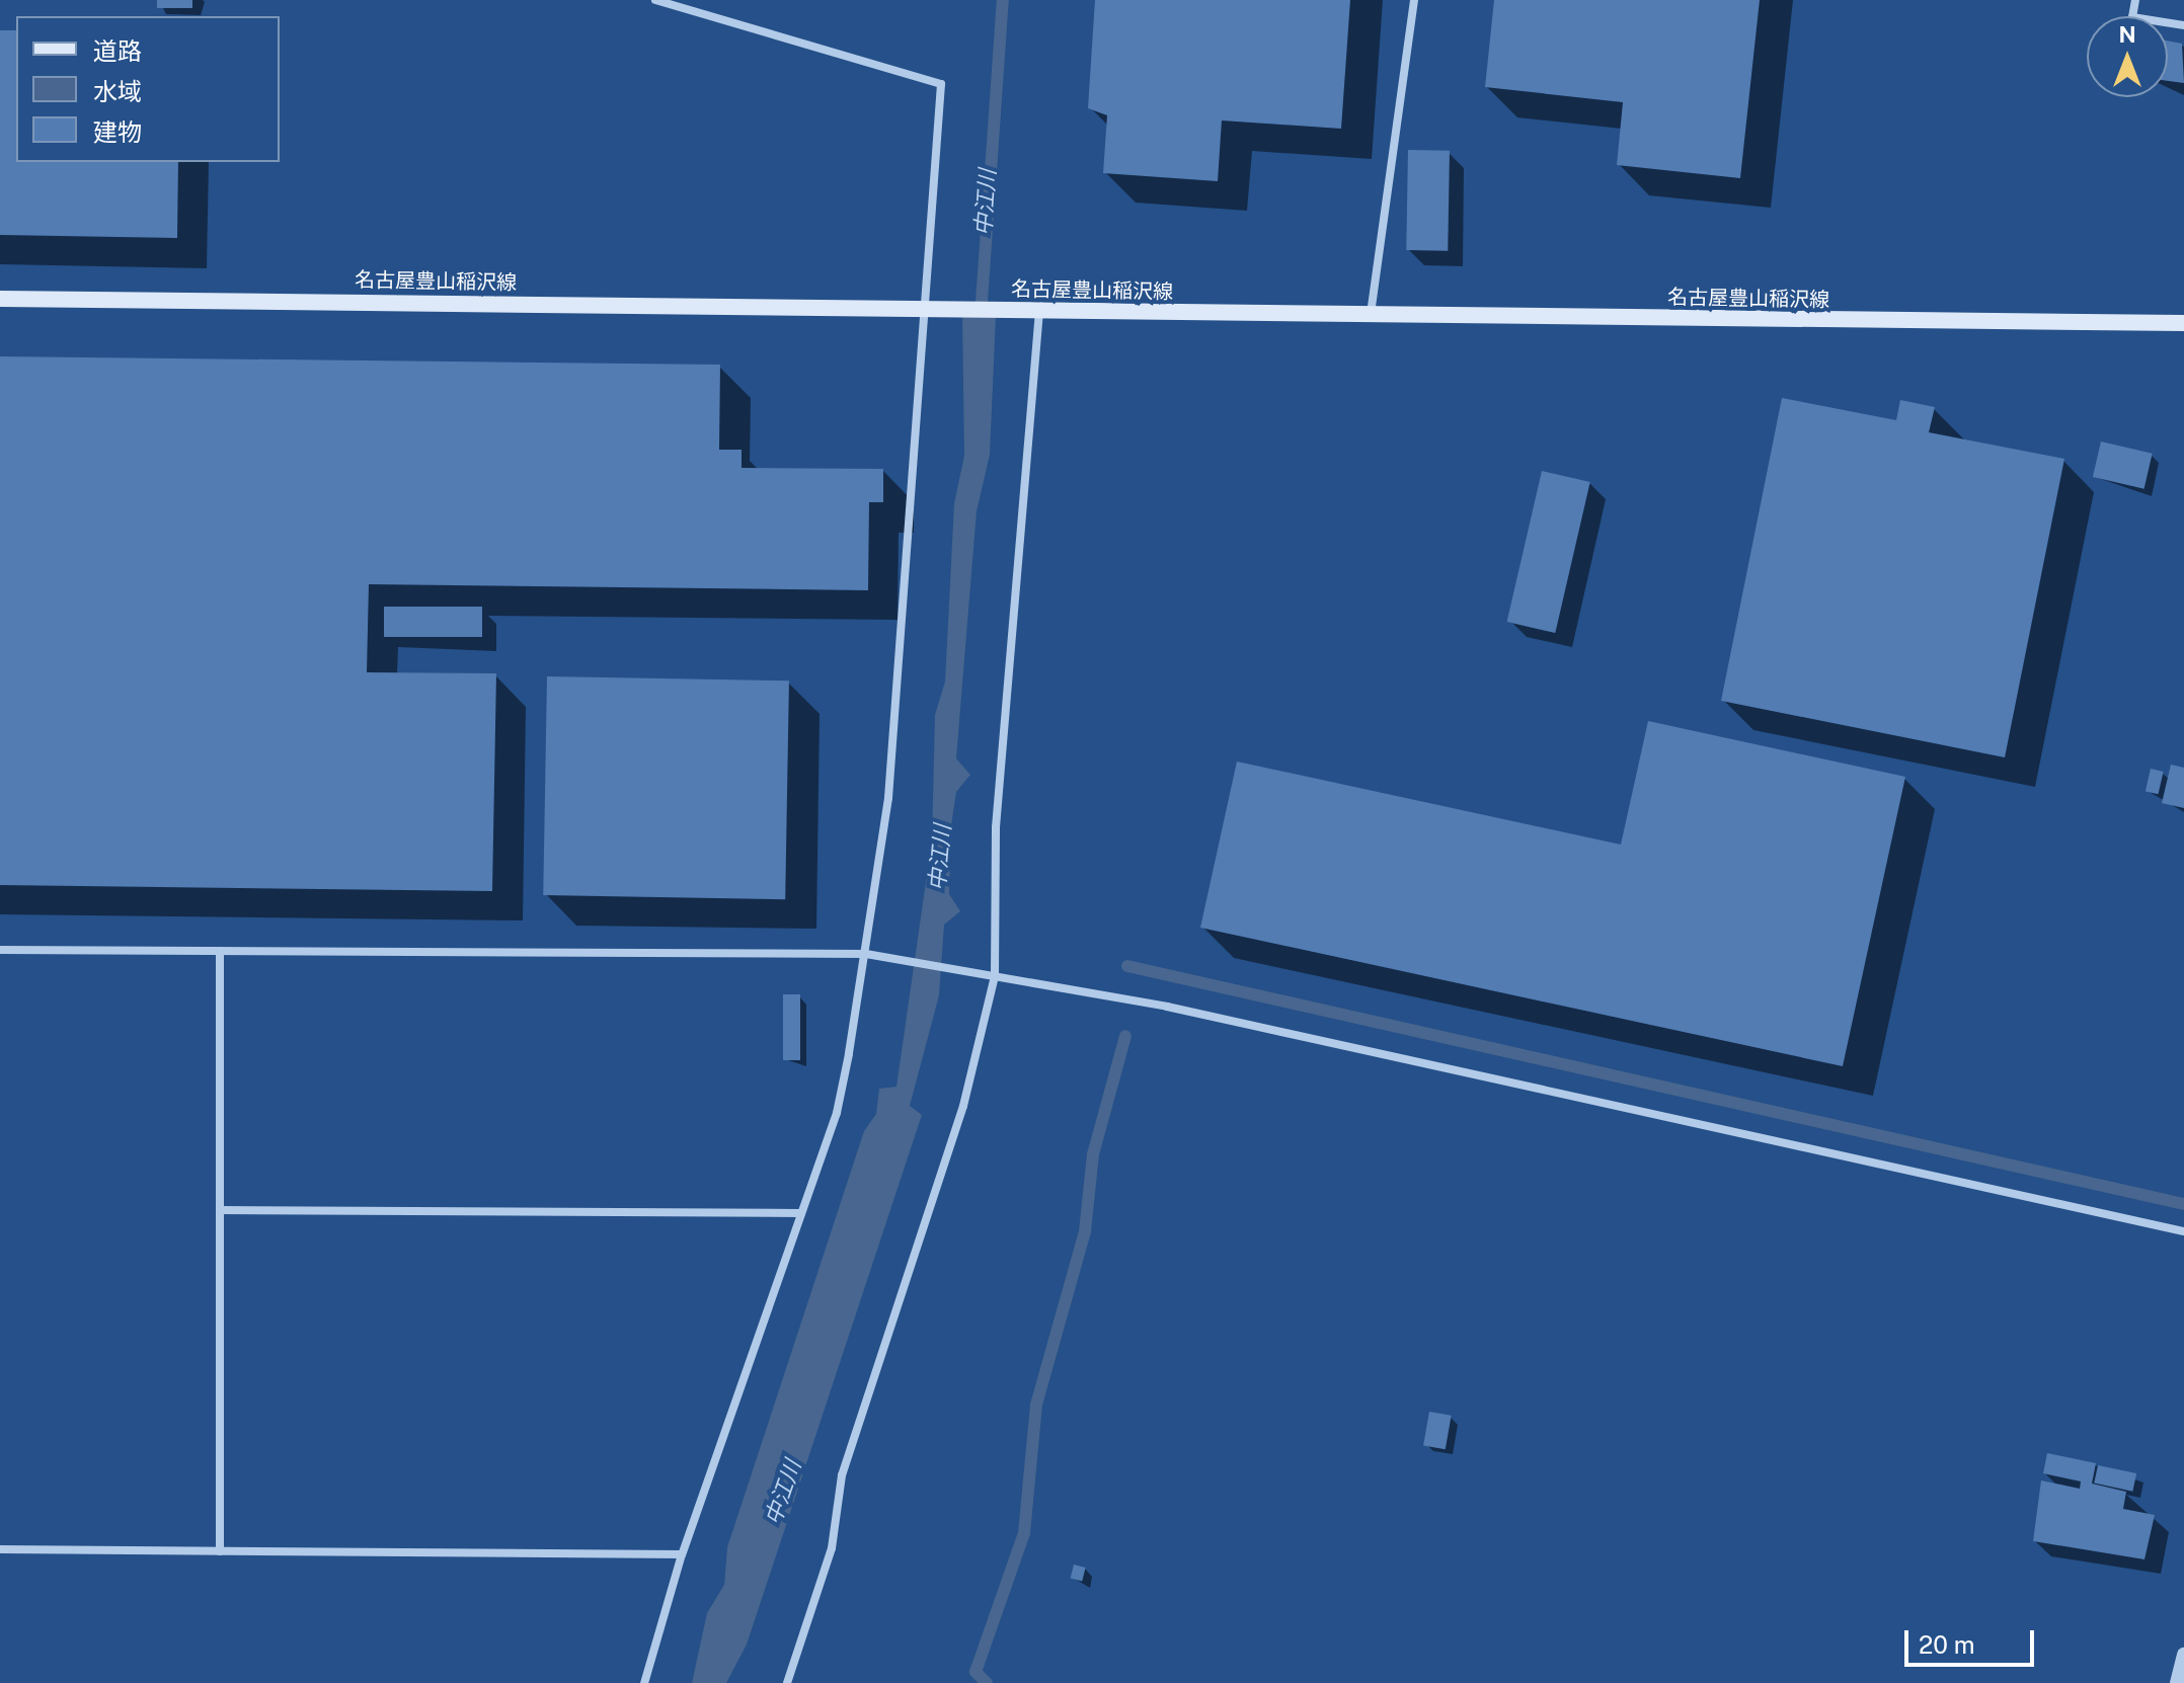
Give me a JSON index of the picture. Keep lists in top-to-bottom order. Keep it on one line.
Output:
{"streets":{"main road":["名古屋豊山稲沢線"]},"water":["中江川"],"legend":["道路","水域","建物"],"scale_bar":"20 m","north":"top"}
